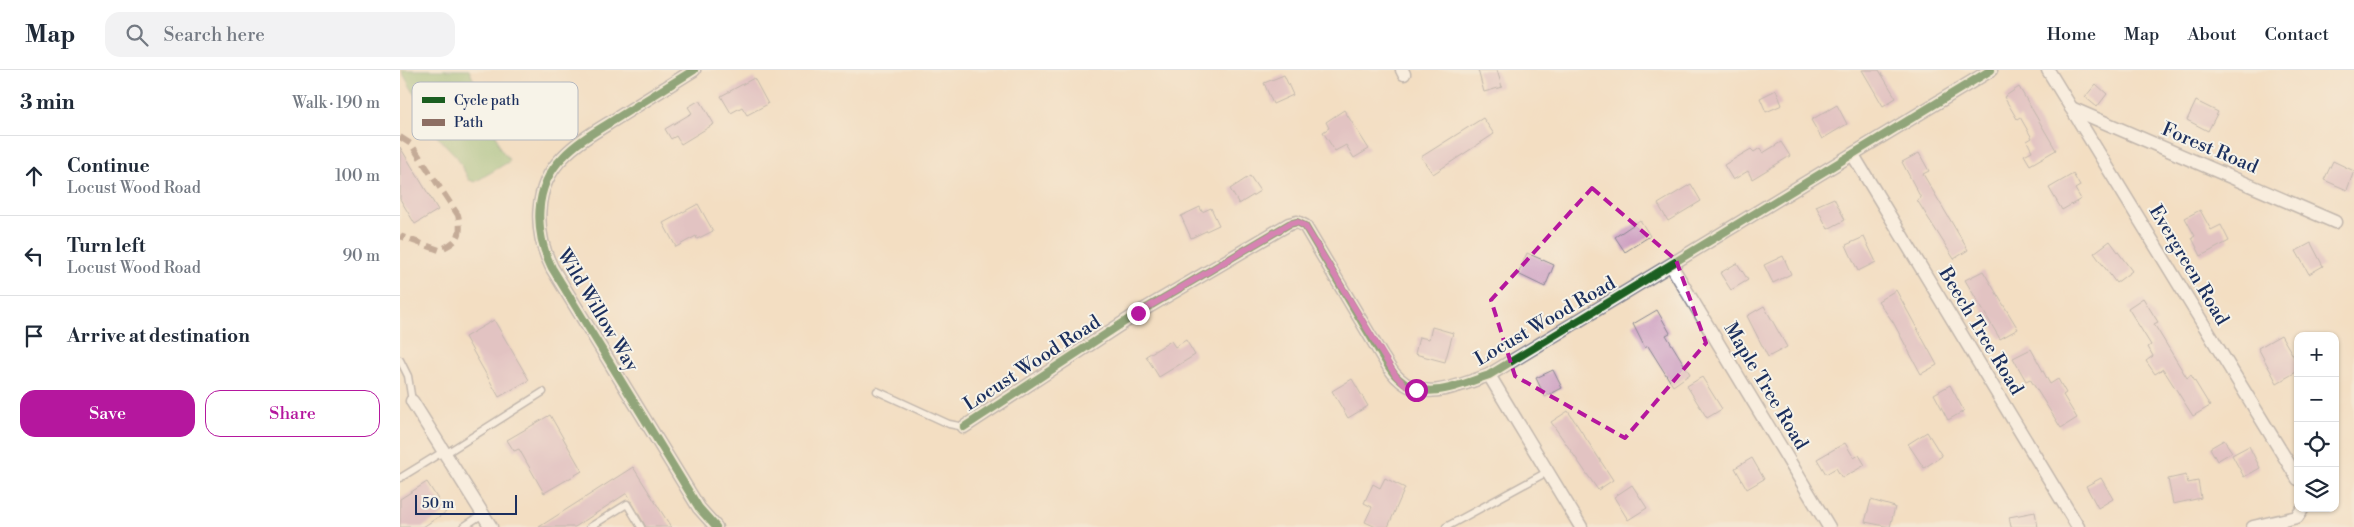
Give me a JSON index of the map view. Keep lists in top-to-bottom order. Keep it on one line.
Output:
{"streets":{"street":["Forest Road","Evergreen Road","Wild Willow Way","Locust Wood Road","Beech Tree Road","Maple Tree Road"]},"crossings":[["Forest Road","Evergreen Road"],["Locust Wood Road","Beech Tree Road"],["Locust Wood Road","Maple Tree Road"]],"legend":["Cycle path","Path"],"scale_bar":"50 m","page":{"header":"Map","search":"Search here","nav":["Home","Map","About","Contact"],"heading":["3 min","Walk · 190 m"],"list":[["Continue","Locust Wood Road","100 m"],["Turn left","Locust Wood Road","90 m"],"Arrive at destination"],"map_buttons":["+","−"],"buttons":["Save","Share"],"scale":"50 m"}}
